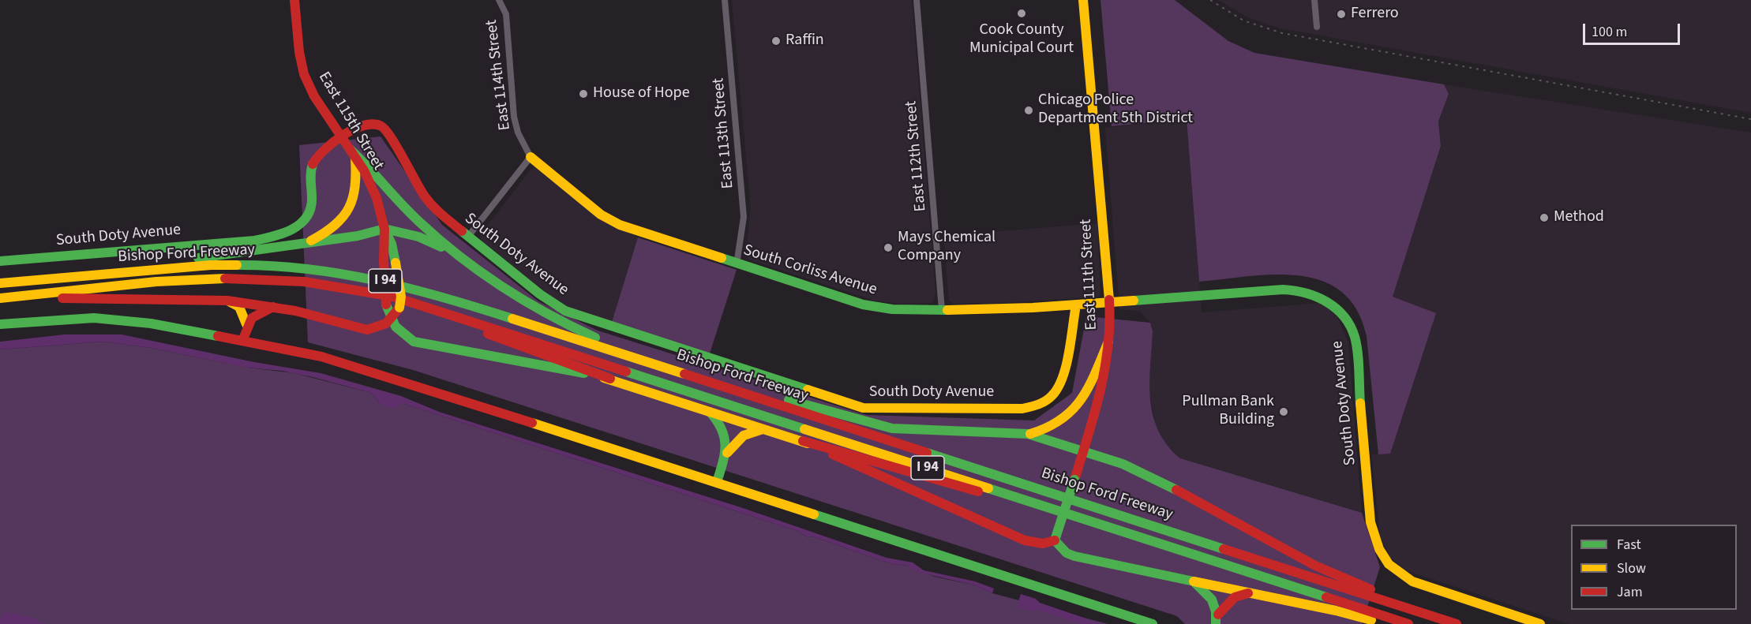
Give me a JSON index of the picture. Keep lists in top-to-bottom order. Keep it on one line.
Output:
{"streets":{"main road":["East 115th Street","South Doty Avenue","Bishop Ford Freeway","South Corliss Avenue","East 111th Street","I 94"],"street":["East 114th Street","East 113th Street","East 112th Street"]},"crossings":[["East 114th Street","South Corliss Avenue"],["East 115th Street","South Doty Avenue"],["East 113th Street","South Corliss Avenue"],["East 112th Street","South Corliss Avenue"],["South Doty Avenue","South Corliss Avenue"],["South Doty Avenue","East 111th Street"],["South Corliss Avenue","East 111th Street"]],"places":["Cook County Municipal Court","Ferrero","Raffin","House of Hope","Chicago Police Department 5th District","Method","Mays Chemical Company","Pullman Bank Building"],"legend":["Fast","Slow","Jam"],"scale_bar":"100 m"}
